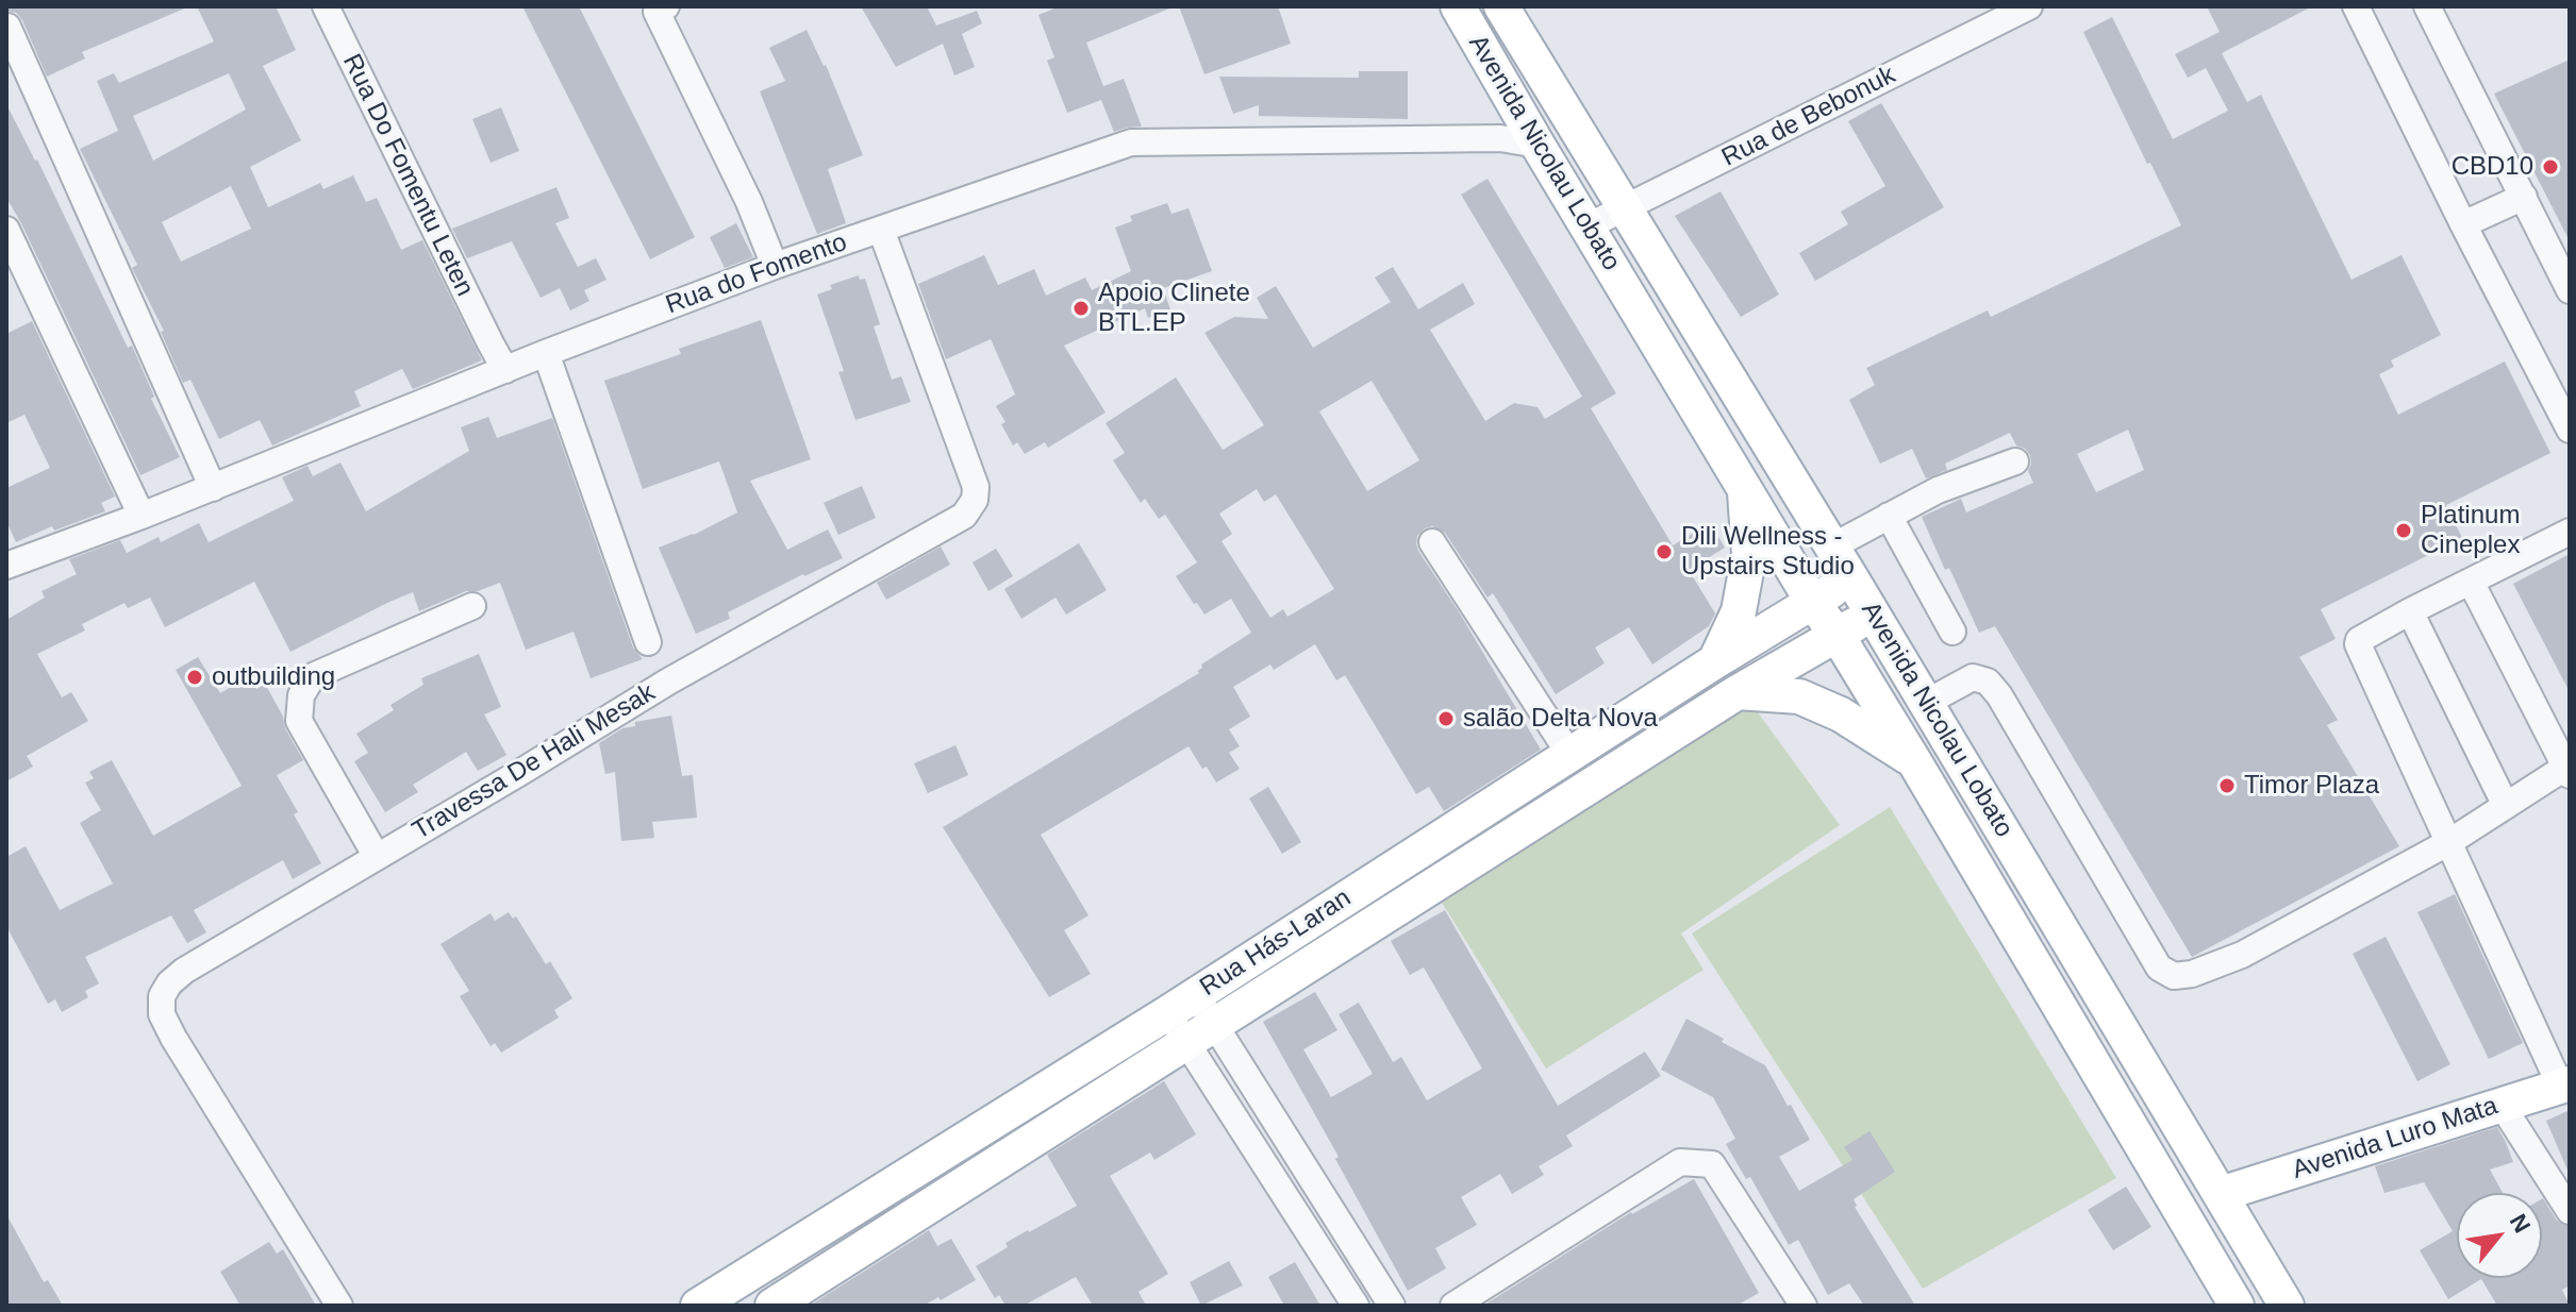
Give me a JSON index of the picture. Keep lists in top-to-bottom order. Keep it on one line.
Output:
{"streets":{"main road":["Avenida Nicolau Lobato","Rua Hás-Laran","Avenida Luro Mata"],"street":["Rua de Bebonuk","Rua Do Fomentu Leten","Rua do Fomento","Travessa De Hali Mesak"]},"crossings":[["Rua de Bebonuk","Avenida Nicolau Lobato"],["Avenida Nicolau Lobato","Rua do Fomento"],["Avenida Nicolau Lobato","Rua Hás-Laran"],["Avenida Nicolau Lobato","Avenida Luro Mata"],["Rua Do Fomentu Leten","Rua do Fomento"],["Rua do Fomento","Travessa De Hali Mesak"]],"places":["CBD10","Apoio Clinete BTL.EP","Platinum Cineplex","Dili Wellness - Upstairs Studio","outbuilding","salão Delta Nova","Timor Plaza"],"north":"top right"}
